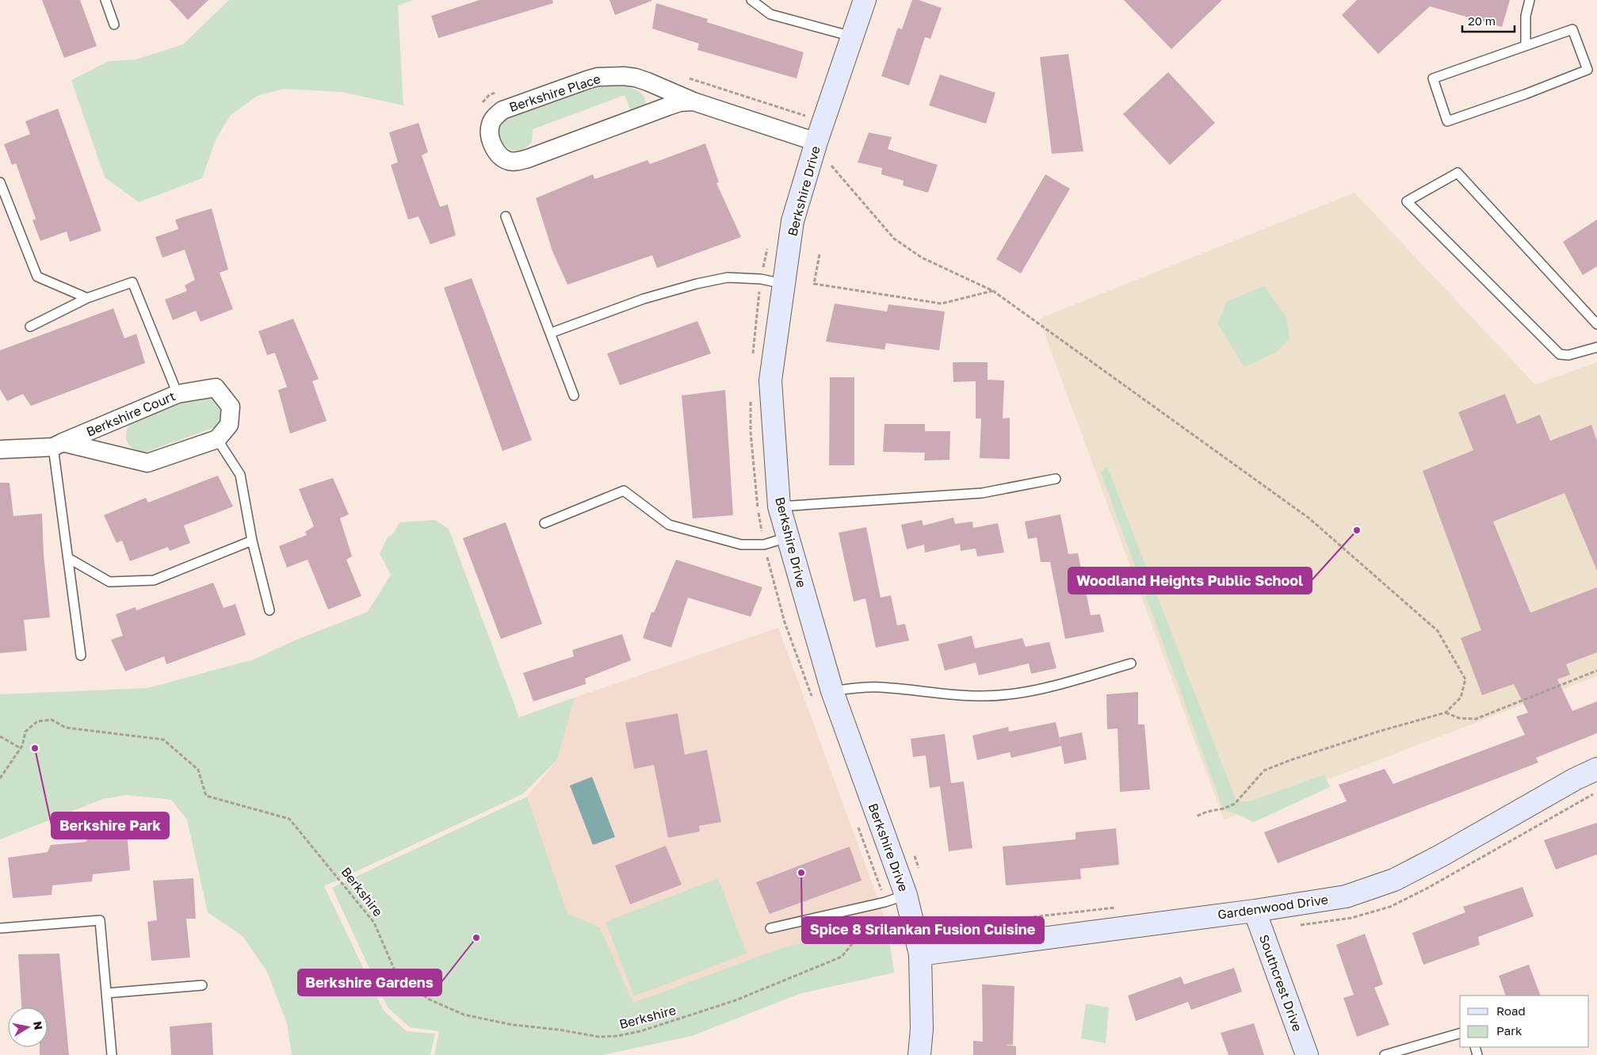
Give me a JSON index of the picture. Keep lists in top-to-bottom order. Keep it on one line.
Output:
{"streets":{"street":["Berkshire Place","Berkshire Drive","Berkshire Court","Gardenwood Drive","Southcrest Drive"],"path":["Berkshire"]},"crossings":[["Berkshire Place","Berkshire Drive"],["Berkshire Drive","Gardenwood Drive"],["Gardenwood Drive","Southcrest Drive"]],"places":["Woodland Heights Public School","Berkshire Park","Spice 8 Srilankan Fusion Cuisine","Berkshire Gardens"],"legend":["Road","Park"],"scale_bar":"20 m","north":"right"}
